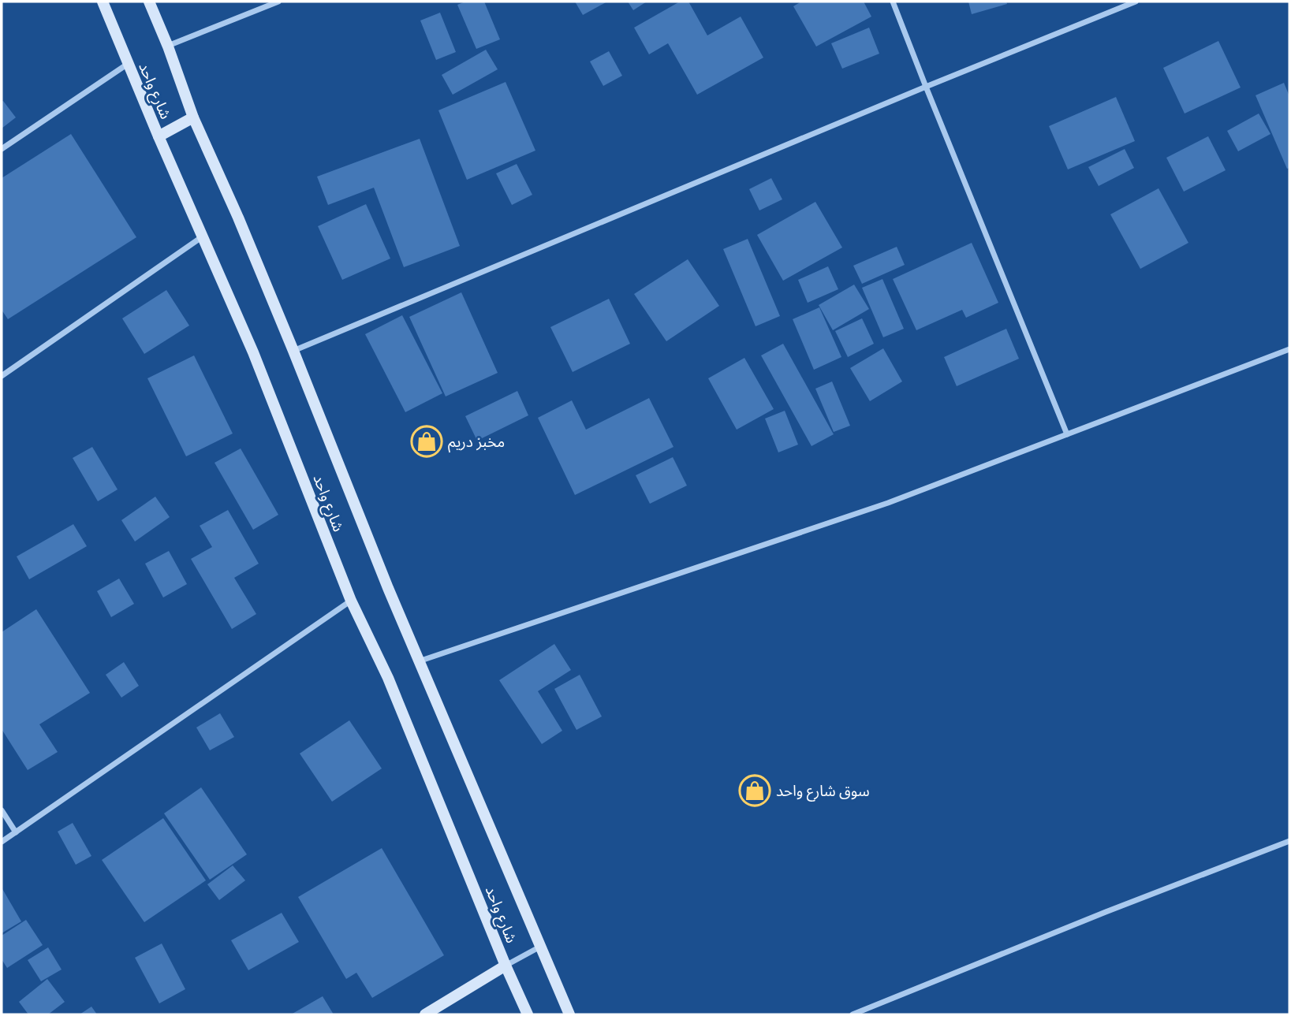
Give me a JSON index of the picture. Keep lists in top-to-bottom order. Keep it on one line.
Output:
{"streets":{"street":["شارع واحد"]},"places":{"shop":["مخبز دريم","سوق شارع واحد"]}}
